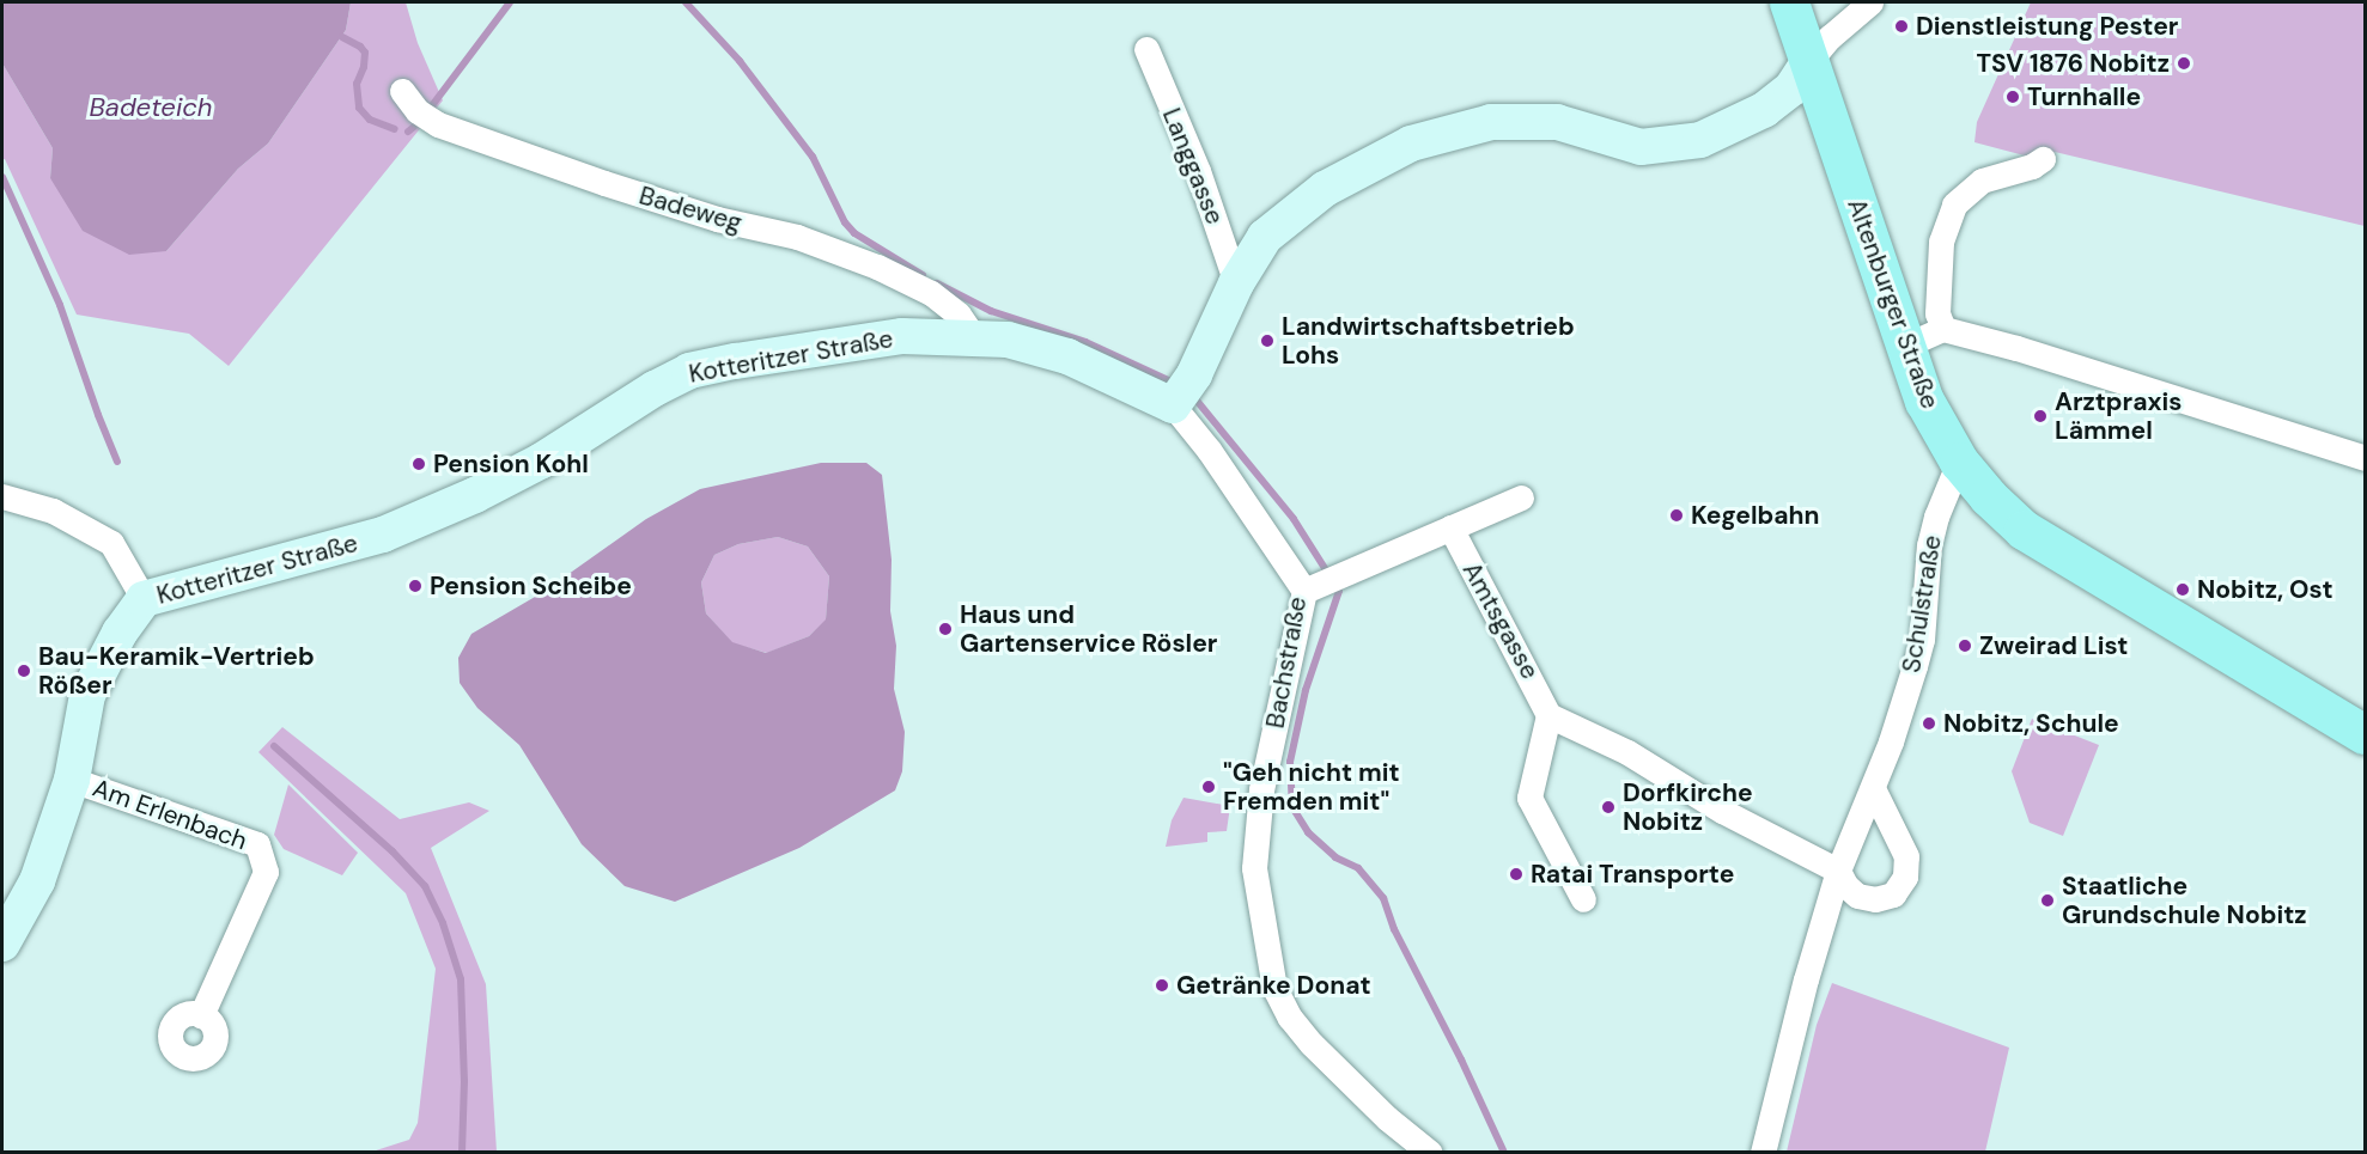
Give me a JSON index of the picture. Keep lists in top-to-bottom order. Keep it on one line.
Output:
{"streets":{"main road":["Altenburger Straße"],"street":["Langgasse","Badeweg","Kotteritzer Straße","Schulstraße","Amtsgasse","Bachstraße","Am Erlenbach"]},"crossings":[["Badeweg","Kotteritzer Straße"],["Altenburger Straße","Schulstraße"],["Kotteritzer Straße","Bachstraße"],["Kotteritzer Straße","Am Erlenbach"]],"water":["Badeteich"],"places":["Dienstleistung Pester","TSV 1876 Nobitz","Turnhalle","Landwirtschaftsbetrieb Lohs","Arztpraxis Lämmel","Pension Kohl","Kegelbahn","Pension Scheibe","Nobitz, Ost","Haus und Gartenservice Rösler","Zweirad List","Bau-Keramik-Vertrieb Rößer","Nobitz, Schule","\"Geh nicht mit Fremden mit\"","Dorfkirche Nobitz","Ratai Transporte","Staatliche Grundschule Nobitz","Getränke Donat"]}
